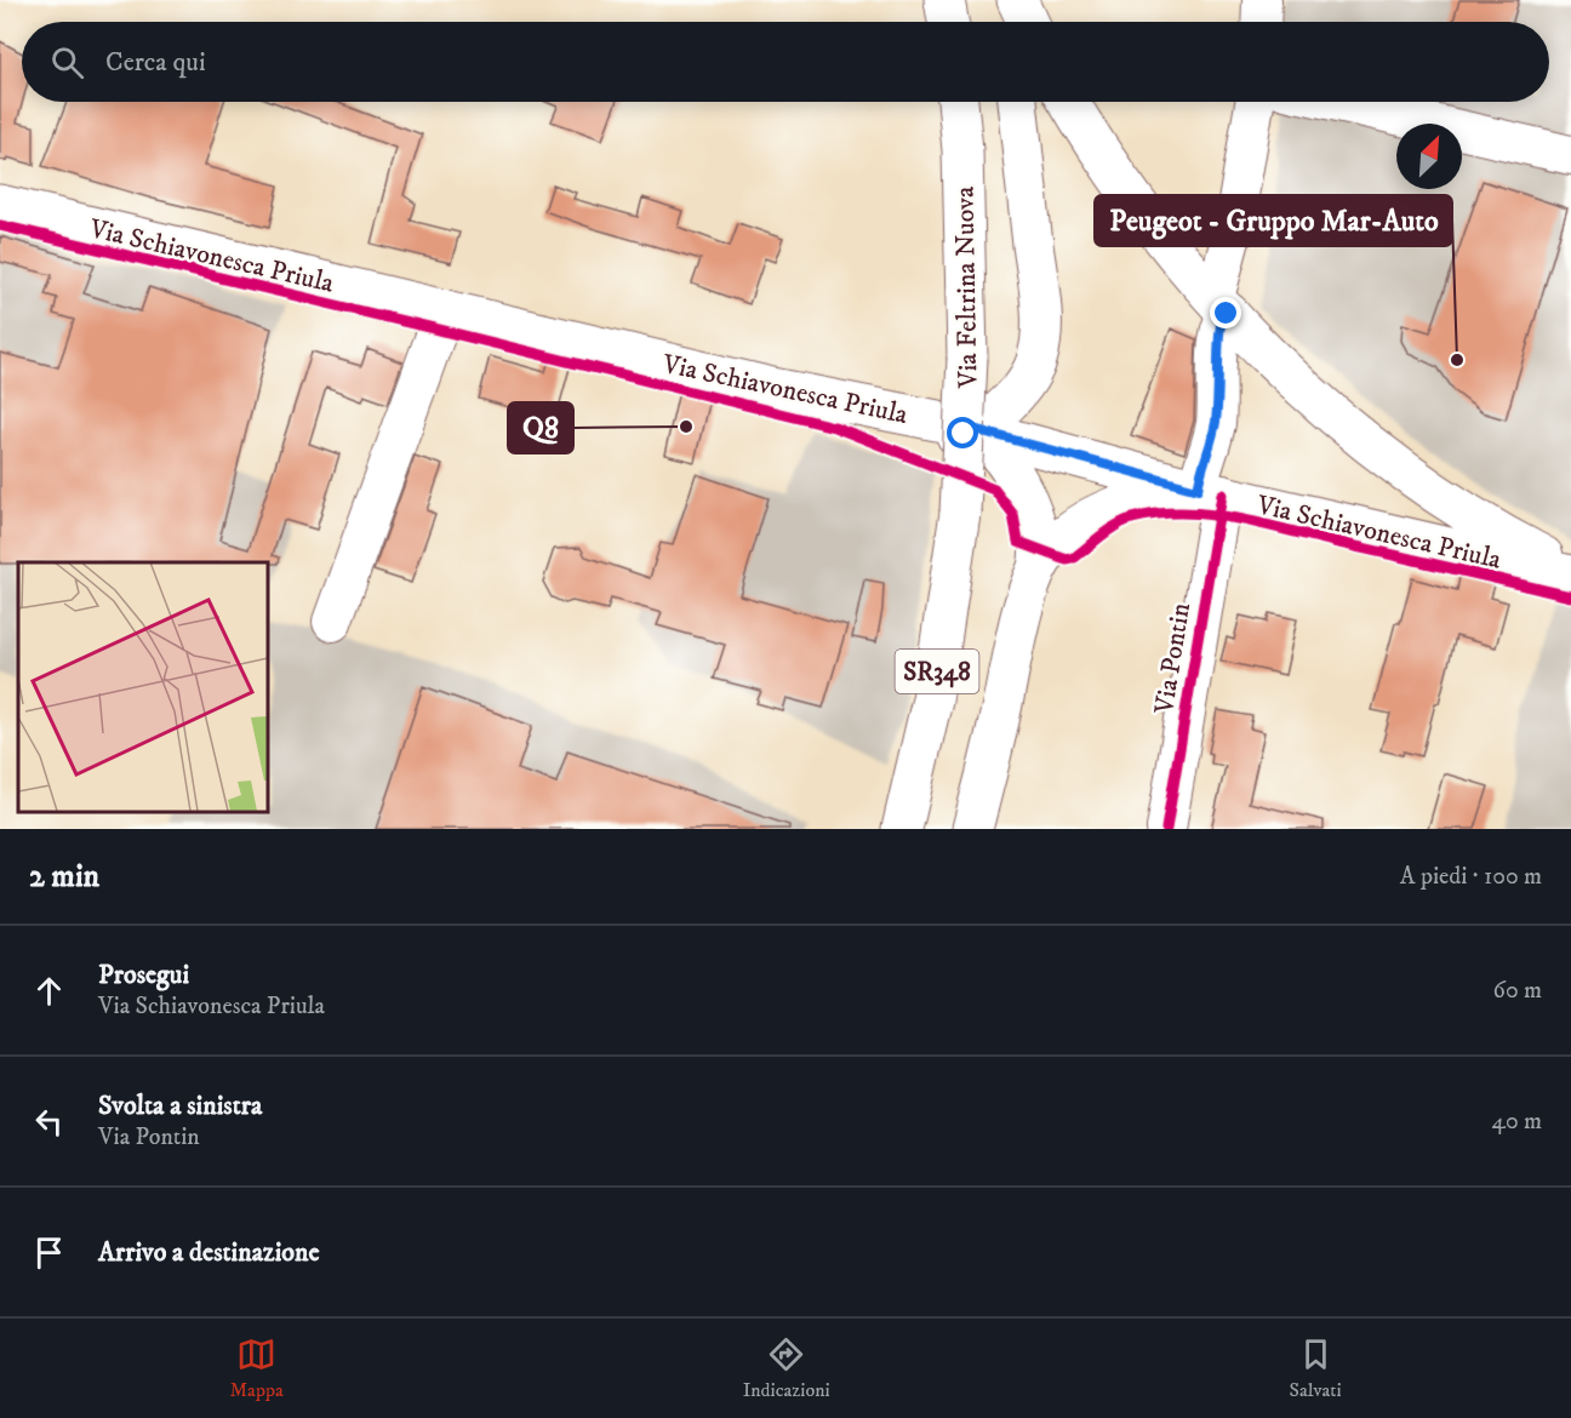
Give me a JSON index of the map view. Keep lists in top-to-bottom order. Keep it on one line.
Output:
{"streets":{"main road":["Via Schiavonesca Priula","Via Feltrina Nuova","SR348"],"street":["Via Pontin"]},"crossings":[["Via Schiavonesca Priula","Via Pontin"]],"places":["Peugeot - Gruppo Mar-Auto","Q8"],"north":"top right","page":{"search":"Cerca qui","heading":["2 min","A piedi · 100 m"],"list":[["Prosegui","Via Schiavonesca Priula","60 m"],["Svolta a sinistra","Via Pontin","40 m"],"Arrivo a destinazione"],"nav":["Mappa","Indicazioni","Salvati"]}}
